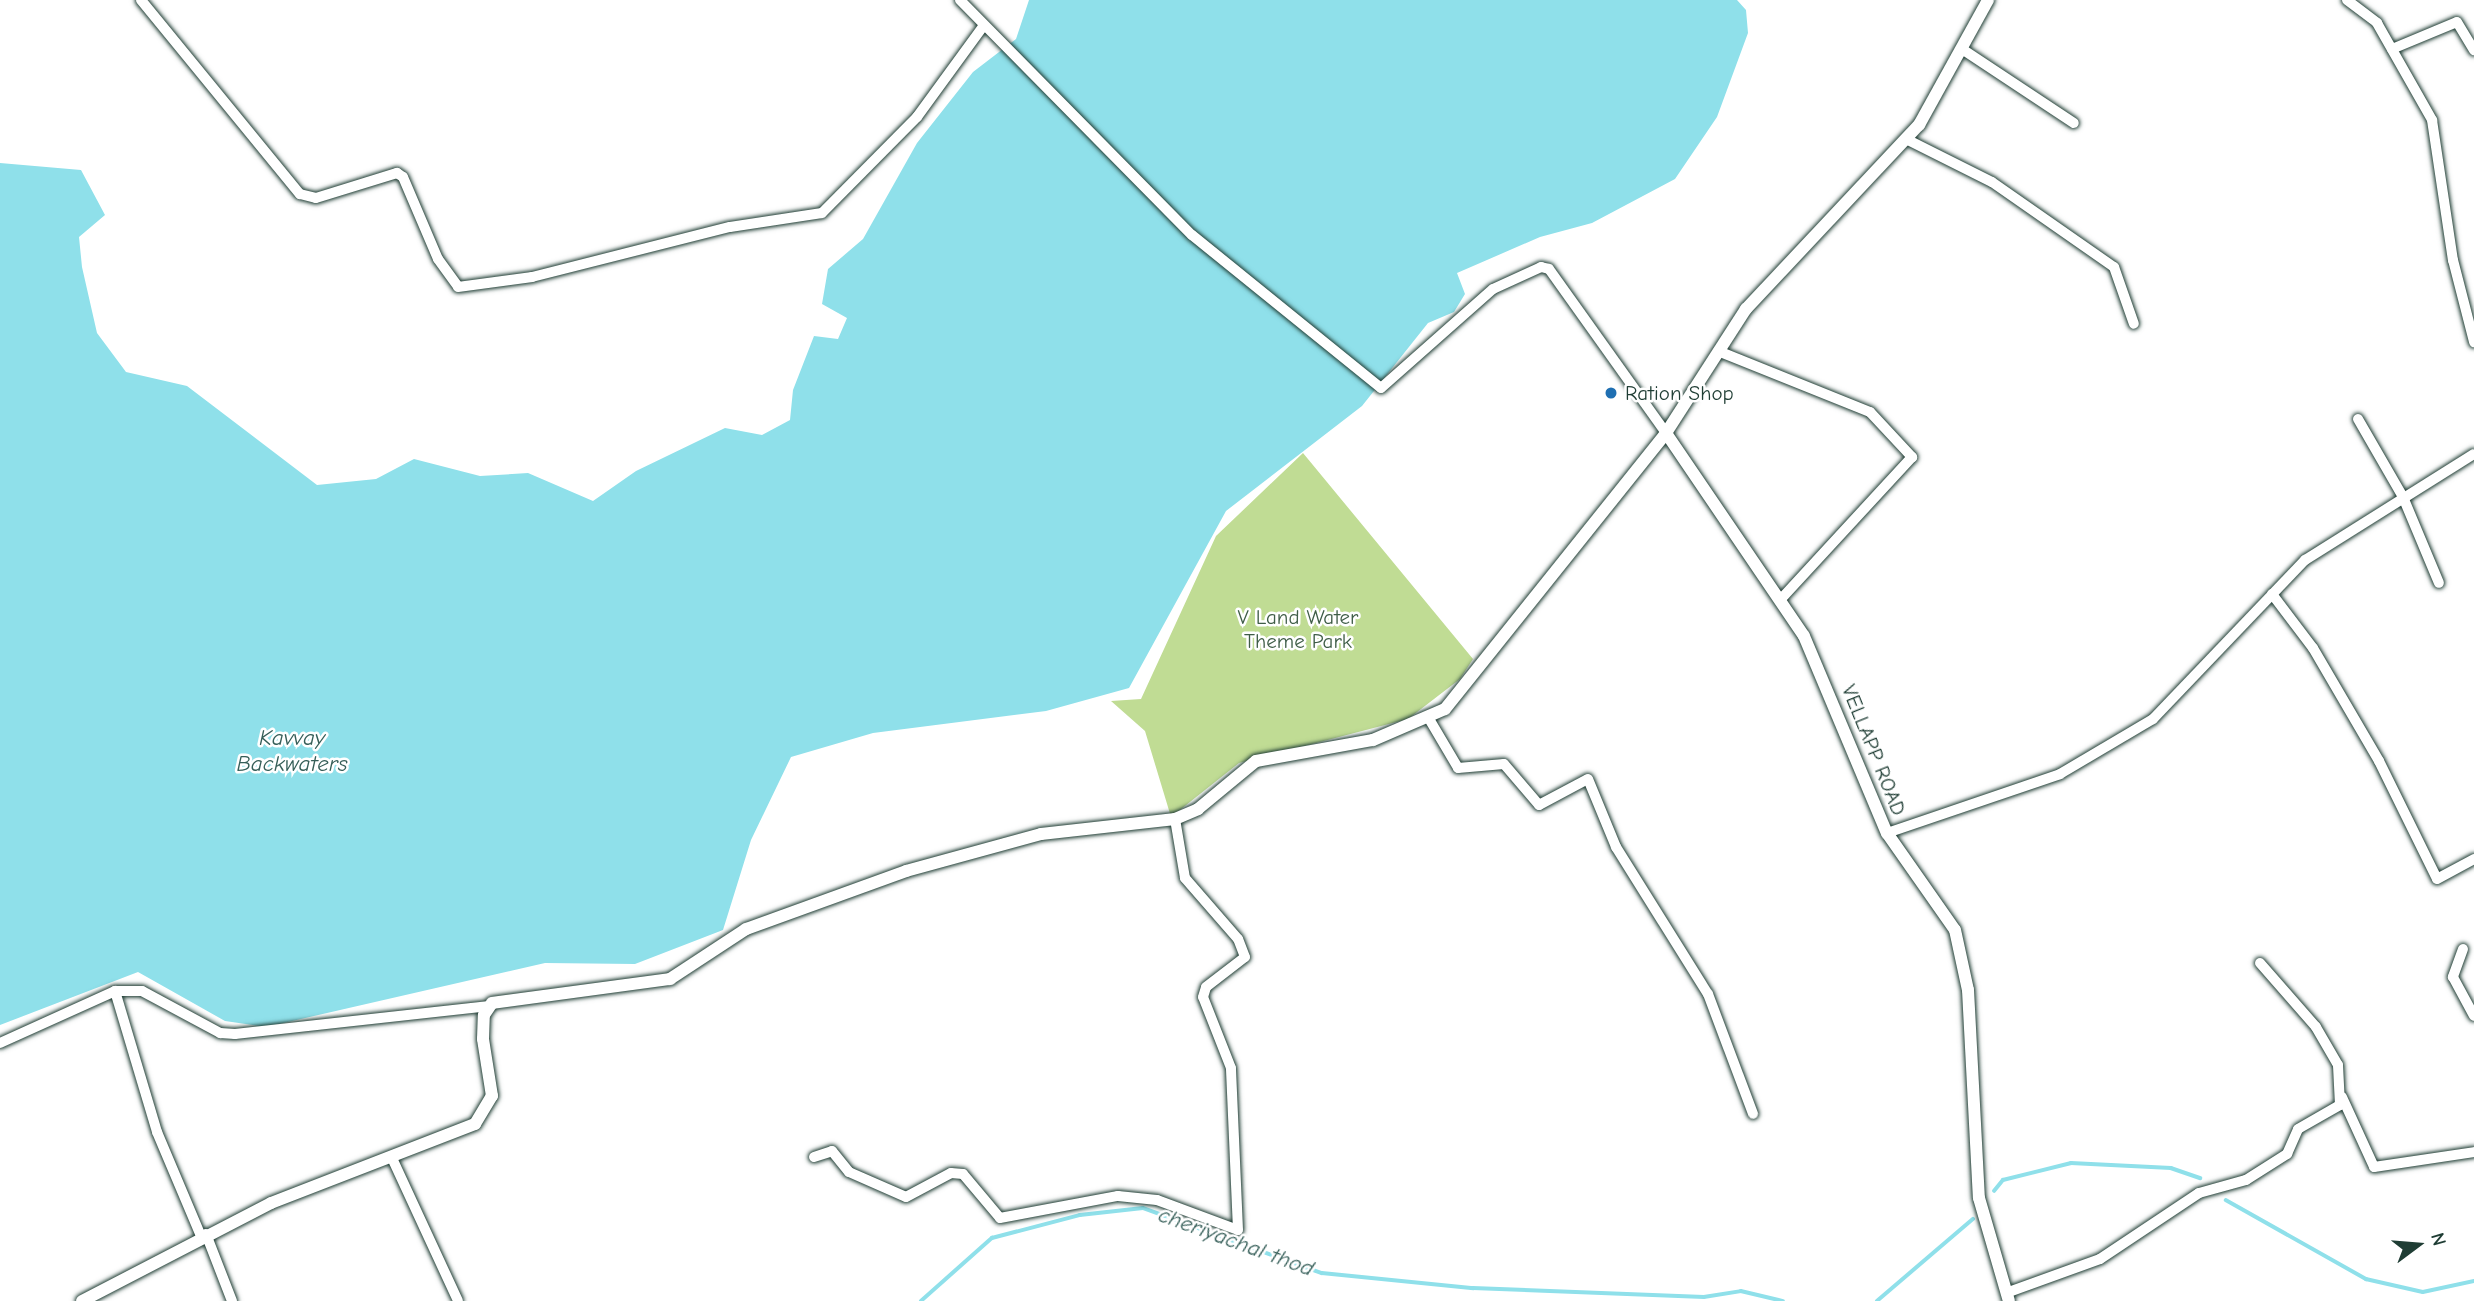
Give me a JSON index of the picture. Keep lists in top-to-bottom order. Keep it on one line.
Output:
{"streets":{"main road":["VELLAPP ROAD"]},"water":["Kavvay Backwaters","cheriyachal thod"],"parks":["V Land Water Theme Park"],"places":["Ration Shop"],"north":"right"}
